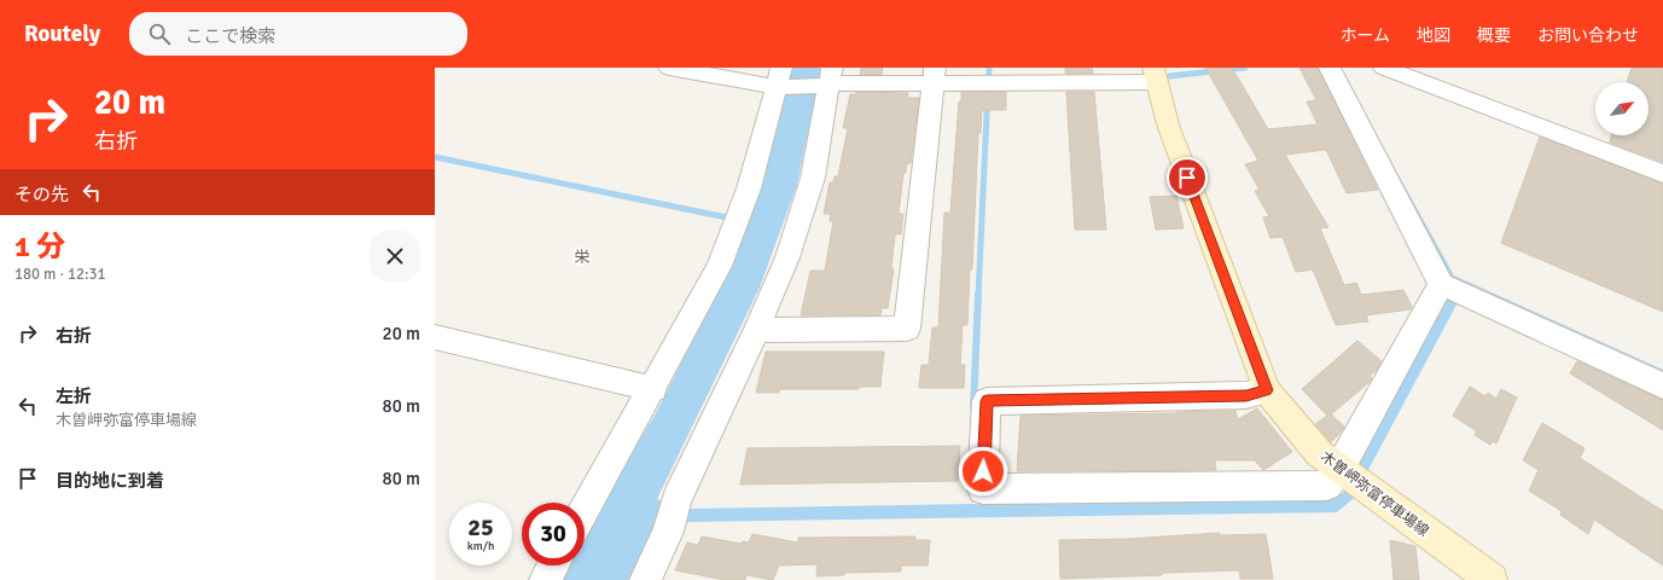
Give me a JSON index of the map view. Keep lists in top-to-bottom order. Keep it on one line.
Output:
{"streets":{"main road":["木曽岬弥富停車場線"]},"districts":["栄"],"north":"top right","page":{"header":"Routely","search":"ここで検索","nav":["ホーム","地図","概要","お問い合わせ"],"turn":["20 m","右折"],"then":"その先","heading":["1 分","180 m · 12:31"],"list":[{"name":"右折","value":"20 m"},{"name":"左折","note":"木曽岬弥富停車場線","value":"80 m"},{"name":"目的地に到着","value":"80 m"}],"speed":"25 km/h","limit":"30"}}
